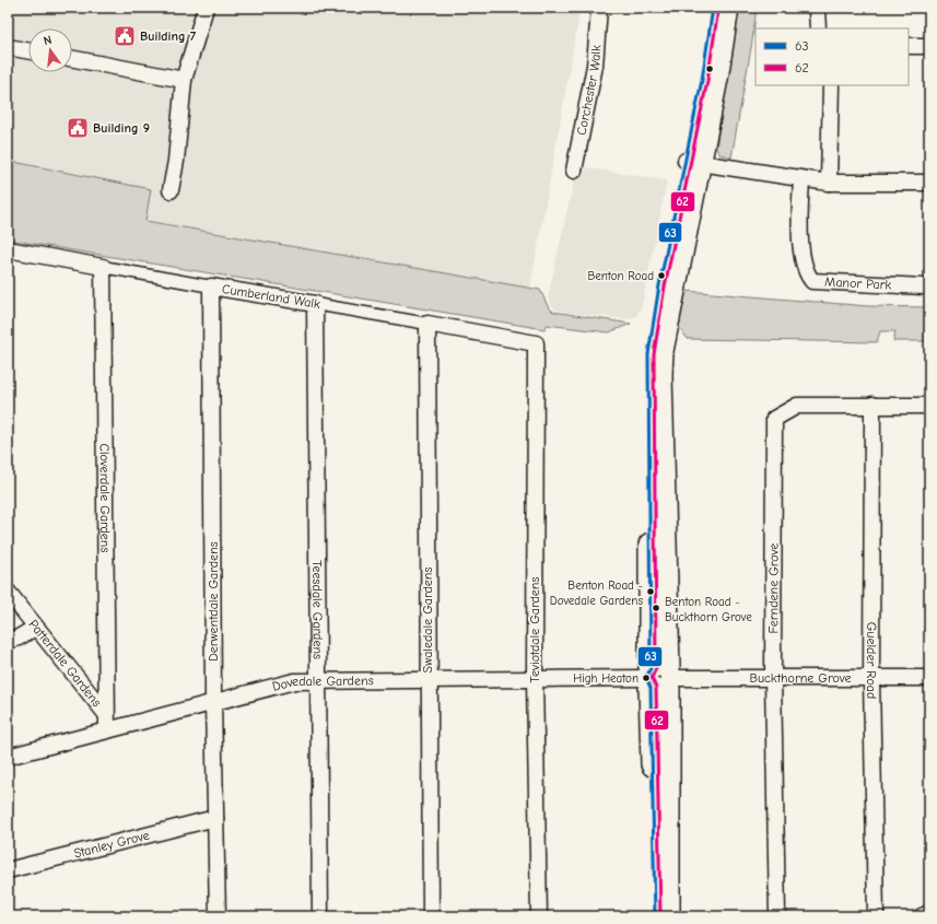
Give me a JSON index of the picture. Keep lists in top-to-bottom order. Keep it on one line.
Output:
{"streets":{"street":["Corchester Walk","Manor Park","Cumberland Walk","Cloverdale Gardens","Ferndene Grove","Derwentdale Gardens","Teesdale Gardens","Swaledale Gardens","Teviotdale Gardens","Guelder Road","Patterdale Gardens","Buckthorne Grove","Dovedale Gardens","Stanley Grove"]},"crossings":[["Cumberland Walk","Cloverdale Gardens"],["Cumberland Walk","Derwentdale Gardens"],["Cumberland Walk","Teesdale Gardens"],["Cumberland Walk","Swaledale Gardens"],["Cumberland Walk","Teviotdale Gardens"],["Cloverdale Gardens","Patterdale Gardens"],["Cloverdale Gardens","Dovedale Gardens"],["Ferndene Grove","Guelder Road"],["Ferndene Grove","Buckthorne Grove"],["Derwentdale Gardens","Dovedale Gardens"],["Derwentdale Gardens","Stanley Grove"],["Teesdale Gardens","Dovedale Gardens"],["Swaledale Gardens","Dovedale Gardens"],["Teviotdale Gardens","Dovedale Gardens"],["Guelder Road","Buckthorne Grove"],["Buckthorne Grove","Dovedale Gardens"]],"places":{"public building":["Building 7","Building 9"],"other":["Benton Road","Benton Road - Dovedale Gardens","Benton Road - Buckthorn Grove","High Heaton"]},"lines":["transit line 63","transit line 62"],"legend":["63","62"],"north":"top"}
